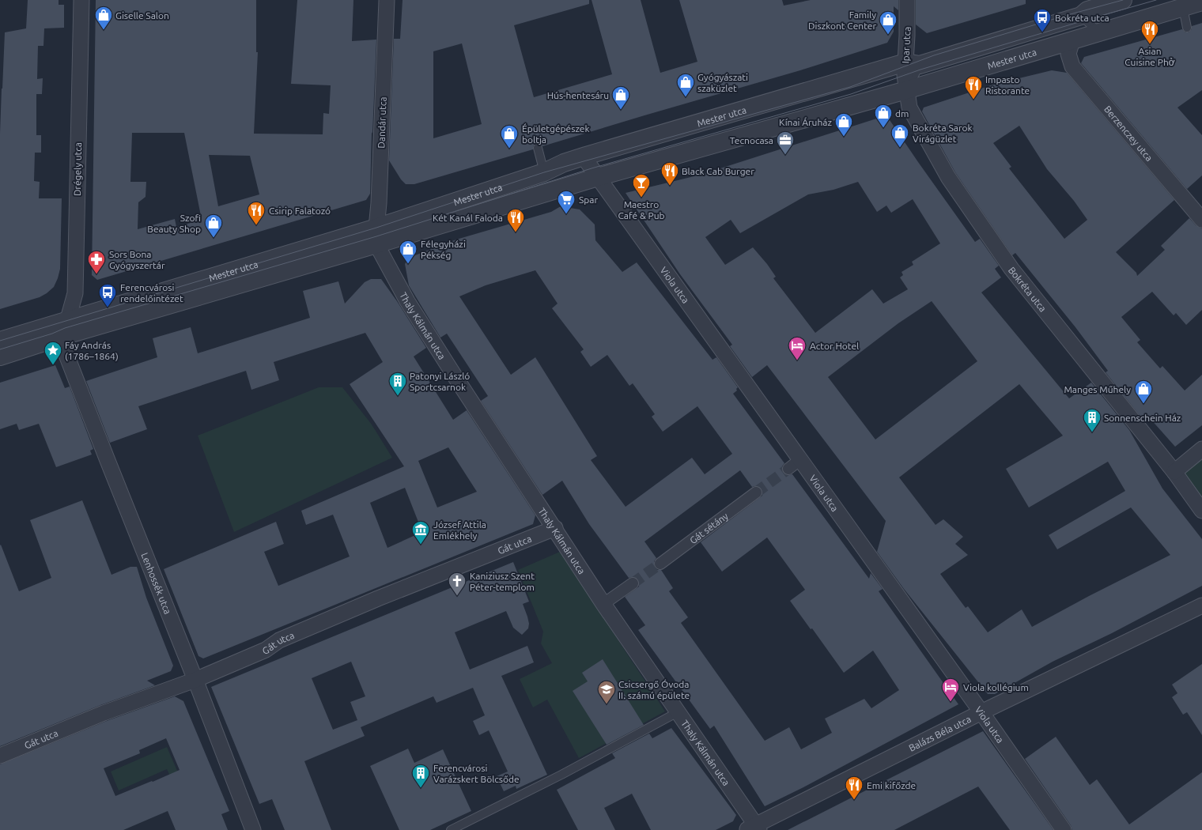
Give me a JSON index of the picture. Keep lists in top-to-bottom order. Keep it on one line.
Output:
{"streets":{"street":["Ipar utca","Mester utca","Dandár utca","Berzenczey utca","Drégely utca","Viola utca","Bokréta utca","Thaly Kálmán utca","Gát sétány","Gát utca","Lenhossék utca","Balázs Béla utca"]},"crossings":[["Ipar utca","Mester utca"],["Ipar utca","Bokréta utca"],["Mester utca","Dandár utca"],["Mester utca","Berzenczey utca"],["Mester utca","Drégely utca"],["Mester utca","Viola utca"],["Mester utca","Bokréta utca"],["Mester utca","Thaly Kálmán utca"],["Mester utca","Lenhossék utca"],["Dandár utca","Thaly Kálmán utca"],["Drégely utca","Lenhossék utca"],["Viola utca","Balázs Béla utca"],["Thaly Kálmán utca","Gát utca"],["Thaly Kálmán utca","Balázs Béla utca"],["Gát utca","Lenhossék utca"]],"places":{"shop":["Giselle Salon","Family Diszkont Center","Gyógyászati szaküzlet","Hús-hentesáru","dm","Kínai Áruház","Bokréta Sarok Virágüzlet","Épületgépészek boltja","Szofi Beauty Shop","Félegyházi Pékség","Manges Műhely"],"bus stop":["Bokréta utca","Ferencvárosi rendelőintézet"],"restaurant":["Asian Cuisine Phở","Impasto Ristorante","Black Cab Burger","Csirip Falatozó","Két Kanál Faloda","Emi kifőzde"],"office":["Tecnocasa"],"bar":["Maestro Café & Pub"],"supermarket":["Spar"],"pharmacy":["Sors Bona Gyógyszertár"],"hotel":["Actor Hotel","Viola kollégium"],"place":["Fáy András (1786–1864)"],"building":["Patonyi László Sportcsarnok","Sonnenschein Ház","Ferencvárosi Varázskert Bölcsőde"],"museum":["József Attila Emlékhely"],"church":["Kaniziusz Szent Péter-templom"],"school or university":["Csicsergő Óvoda II. számú épülete"]}}
